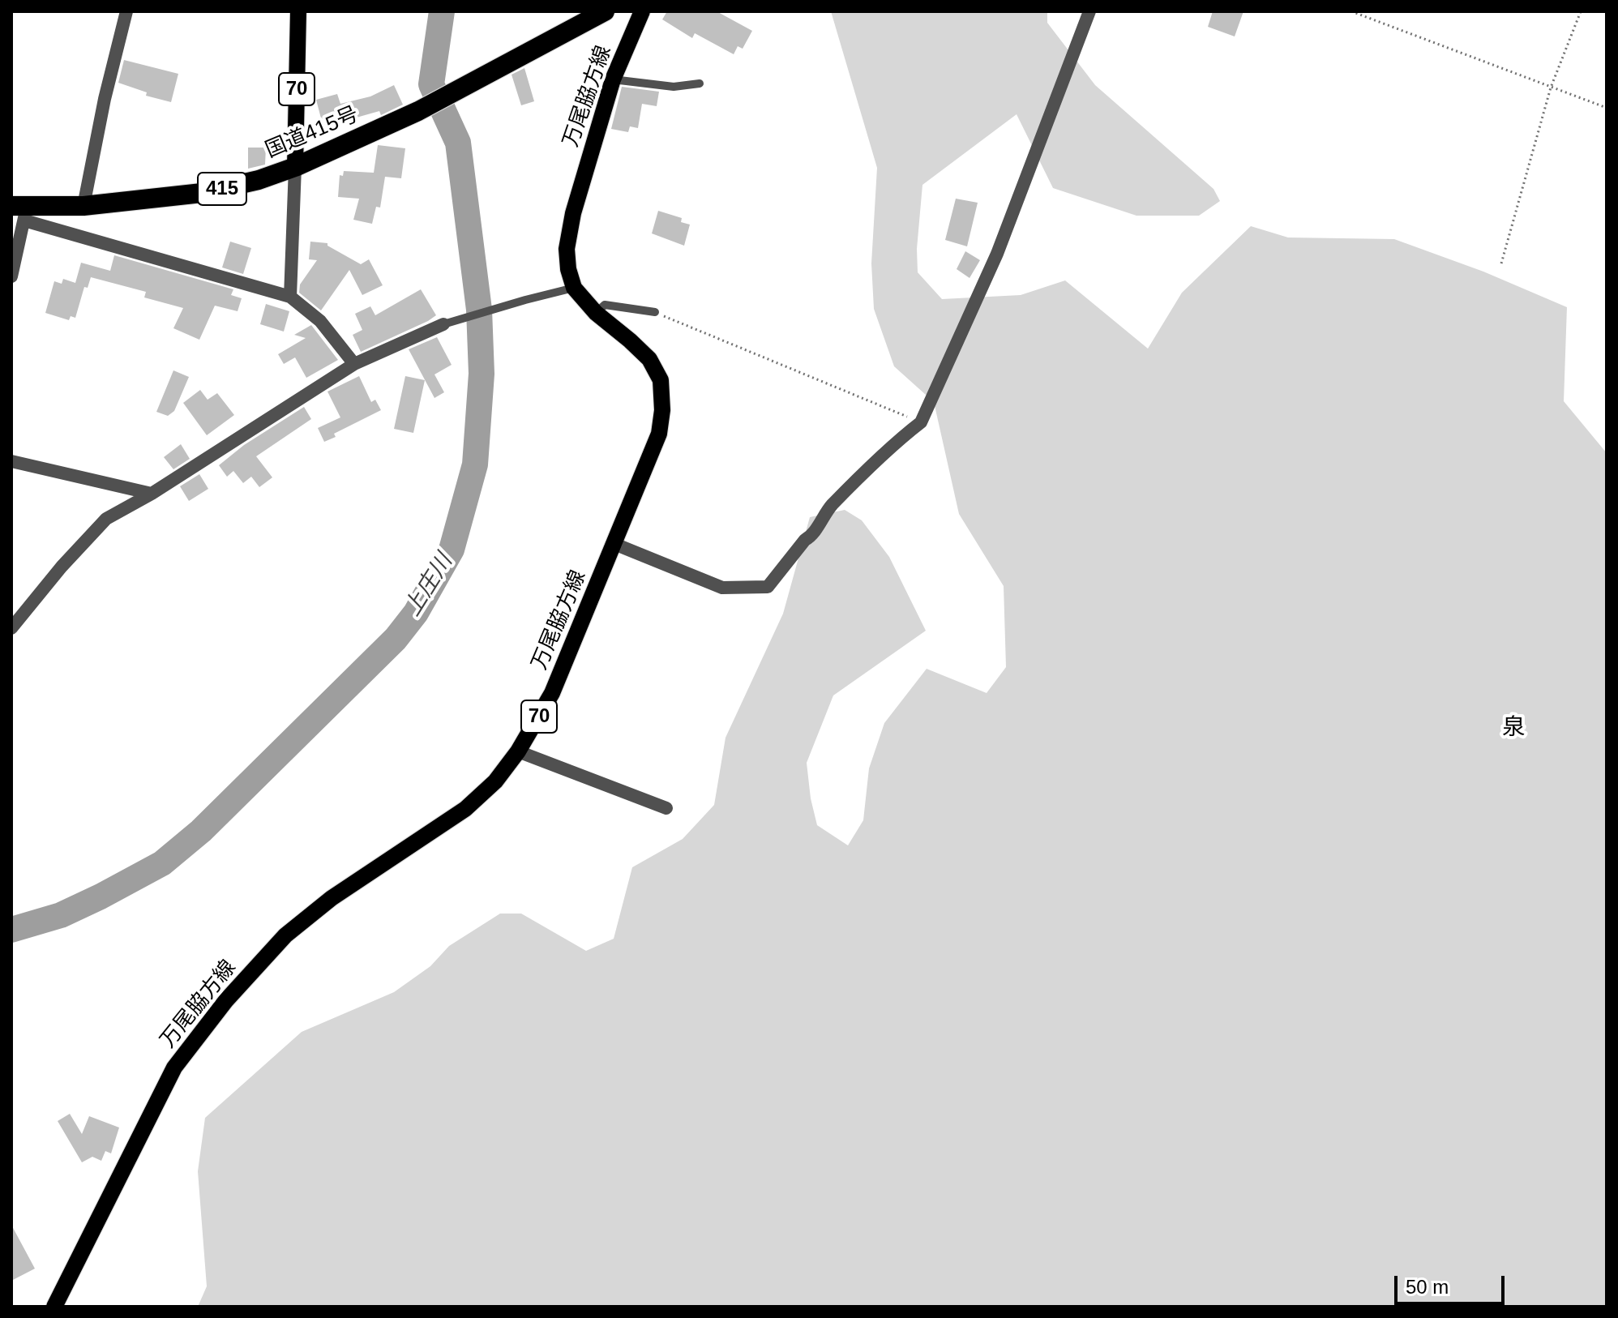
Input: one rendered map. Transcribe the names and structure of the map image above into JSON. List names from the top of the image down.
{
  "streets": {
    "highway": ["国道415号", "415"],
    "main road": ["70", "万尾脇方線"]
  },
  "crossings": [
    ["70", "国道415号"]
  ],
  "districts": ["泉"],
  "water": ["上庄川"],
  "scale_bar": "50 m"
}
